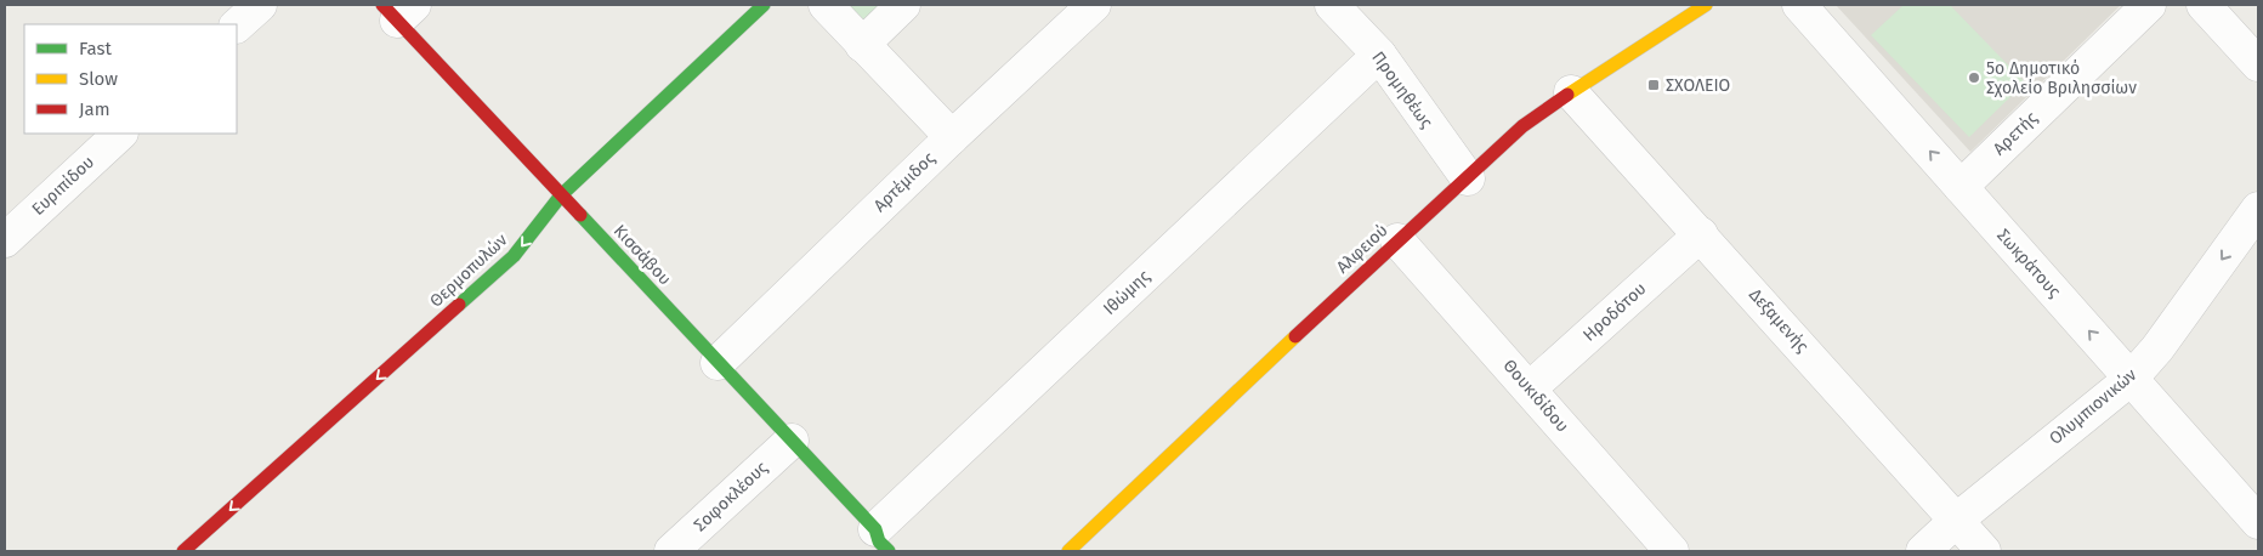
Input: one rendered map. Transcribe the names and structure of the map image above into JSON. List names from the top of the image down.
{
  "streets": {
    "street": [
      "Προμηθέως",
      "Αρετής",
      "Αρτέμιδος",
      "Ευριπίδου",
      "Αλφειού",
      "Κισσάβου",
      "Σωκράτους",
      "Θερμοπυλών",
      "Ιθώμης",
      "Ηροδότου",
      "Δεξαμενής",
      "Θουκιδίδου",
      "Ολυμπιονικών",
      "Σοφοκλέους"
    ]
  },
  "crossings": [
    ["Προμηθέως", "Αλφειού"],
    ["Προμηθέως", "Ιθώμης"],
    ["Αρετής", "Σωκράτους"],
    ["Αρτέμιδος", "Κισσάβου"],
    ["Αλφειού", "Δεξαμενής"],
    ["Αλφειού", "Θουκιδίδου"],
    ["Κισσάβου", "Θερμοπυλών"],
    ["Κισσάβου", "Ιθώμης"],
    ["Κισσάβου", "Σοφοκλέους"],
    ["Σωκράτους", "Ολυμπιονικών"],
    ["Ηροδότου", "Δεξαμενής"],
    ["Ηροδότου", "Θουκιδίδου"],
    ["Δεξαμενής", "Ολυμπιονικών"]
  ],
  "one_way": ["Σωκράτους", "Θερμοπυλών", "Ολυμπιονικών"],
  "places": {
    "other": ["5ο Δημοτικό Σχολείο Βριλησσίων"],
    "transit": ["ΣΧΟΛΕΙΟ"]
  },
  "legend": ["Fast", "Slow", "Jam"]
}
